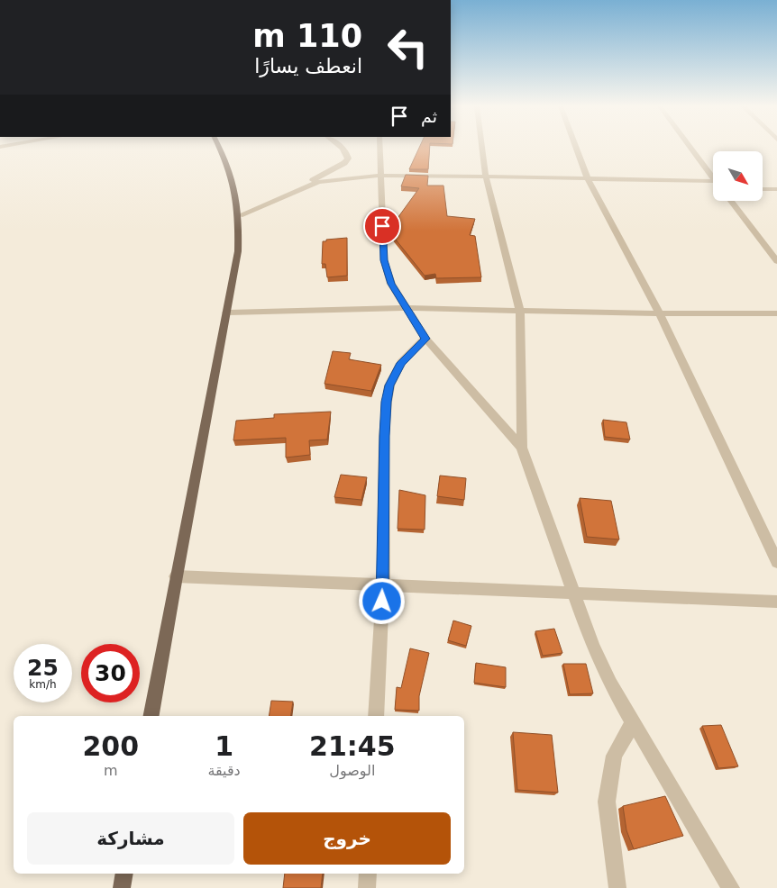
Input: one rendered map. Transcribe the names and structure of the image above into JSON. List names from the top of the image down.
{
  "north": "bottom right",
  "page": {
    "turn": ["110 m", "انعطف يسارًا"],
    "then": "ثم",
    "speed": "25 km/h",
    "limit": "30",
    "eta": [
      "21:45",
      "الوصول",
      "1",
      "دقيقة",
      "200",
      "m"
    ],
    "buttons": ["خروج", "مشاركة"]
  }
}
